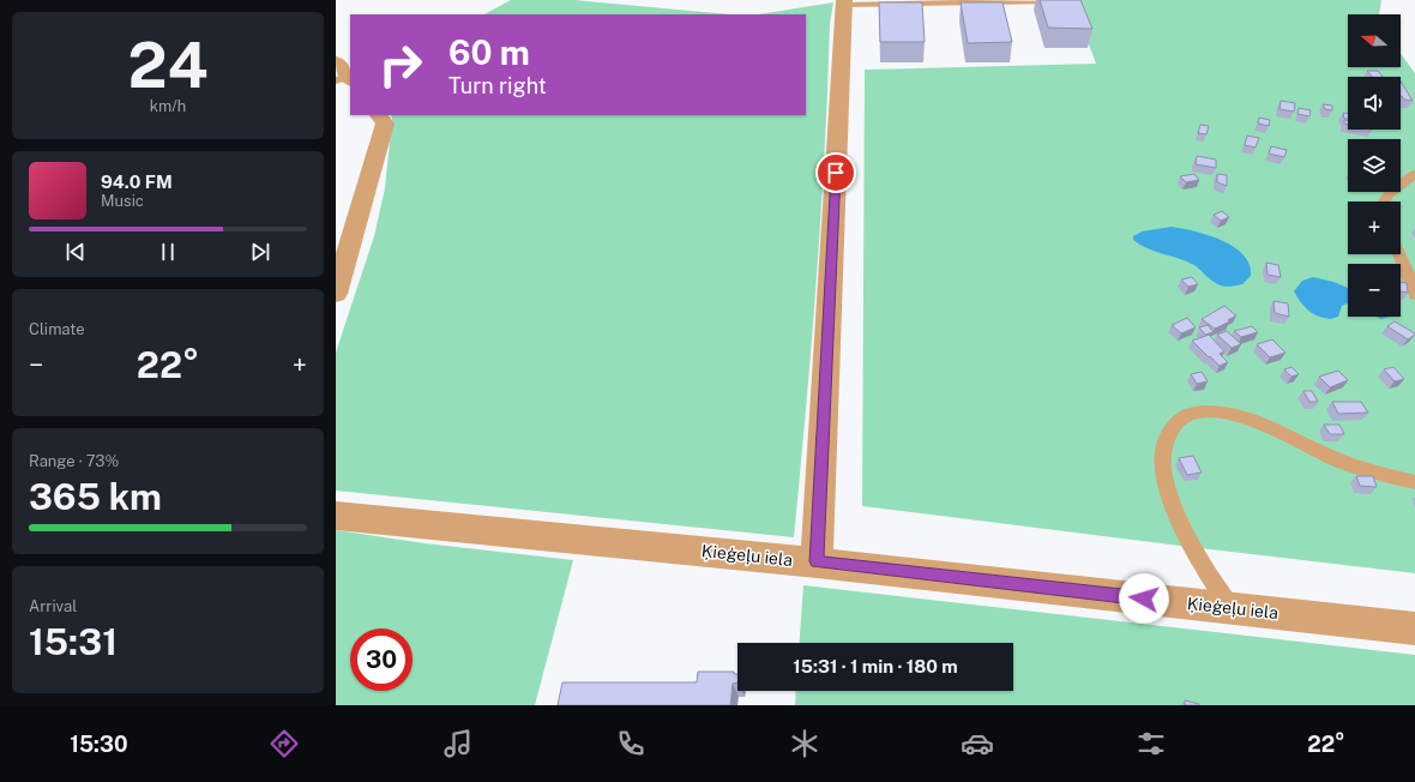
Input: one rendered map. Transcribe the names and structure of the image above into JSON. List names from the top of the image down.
{
  "streets": {
    "street": ["Ķieģeļu iela"]
  },
  "north": "left",
  "page": {
    "tile": [
      ["24", "km/h"],
      "Climate",
      ["Range · 73%", "365 km"],
      ["Arrival", "15:31"]
    ],
    "map_buttons": ["+", "−"],
    "turn": ["60 m", "Turn right"],
    "song": ["94.0 FM", "Music"],
    "heat": ["−", "22°", "+"],
    "limit": "30",
    "trip": "15:31 · 1 min · 180 m",
    "tabs": ["15:30", "22°"]
  }
}
